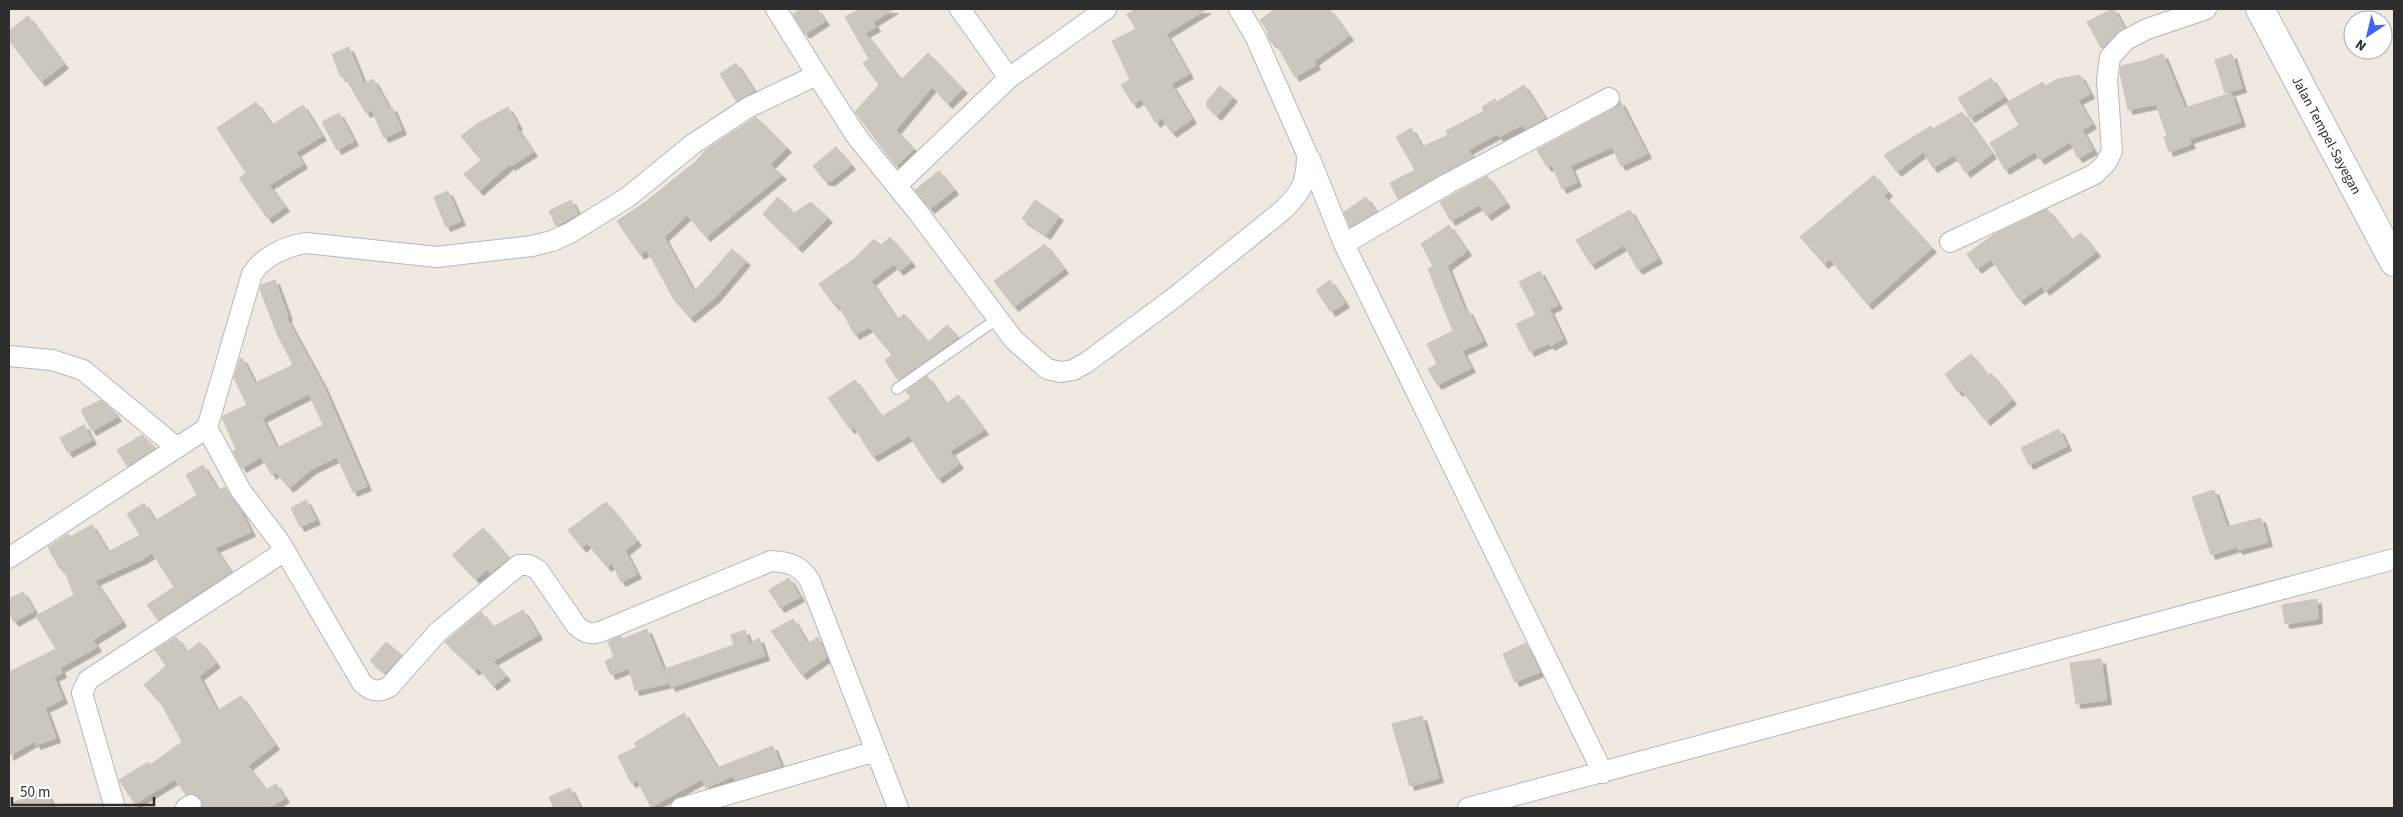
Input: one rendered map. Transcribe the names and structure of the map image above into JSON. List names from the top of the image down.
{
  "streets": {
    "main road": ["Jalan Tempel-Sayegan"]
  },
  "scale_bar": "50 m",
  "north": "bottom left"
}
